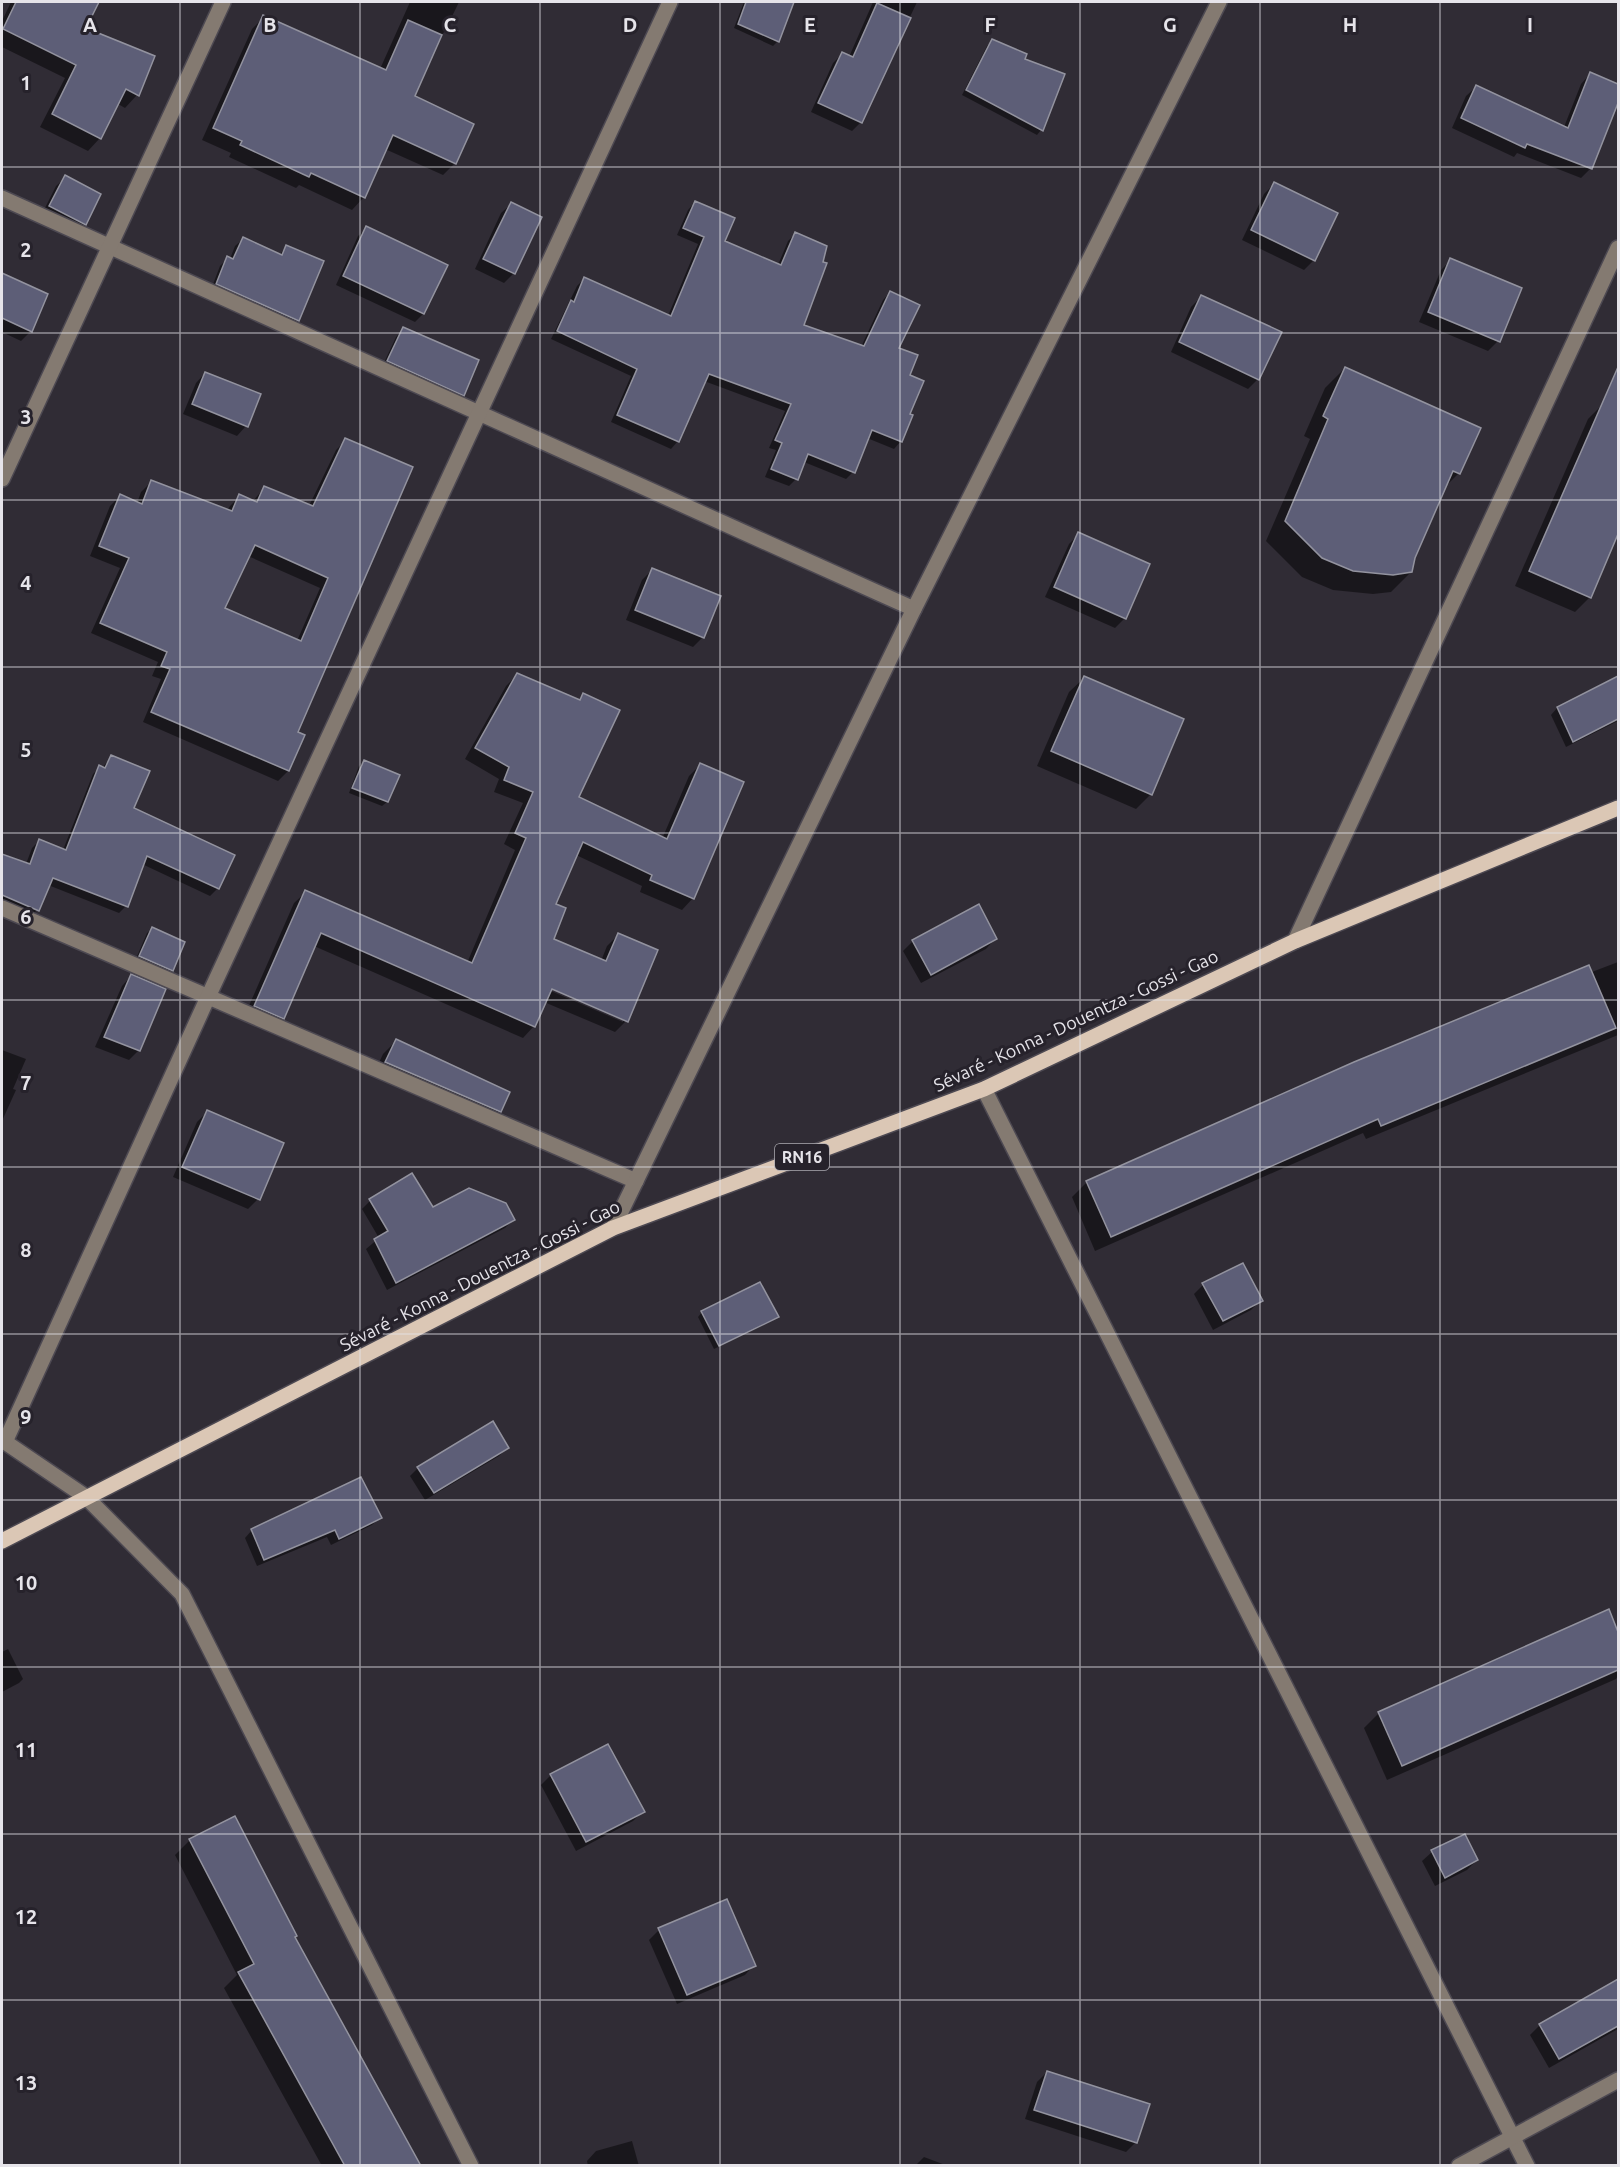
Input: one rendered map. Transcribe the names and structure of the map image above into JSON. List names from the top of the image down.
{
  "streets": {
    "main road": ["Sévaré - Konna - Douentza - Gossi - Gao", "RN16"]
  },
  "grid": {
    "columns": [
      "A",
      "B",
      "C",
      "D",
      "E",
      "F",
      "G",
      "H",
      "I"
    ],
    "rows": [
      "1",
      "2",
      "3",
      "4",
      "5",
      "6",
      "7",
      "8",
      "9",
      "10",
      "11",
      "12",
      "13"
    ]
  }
}
